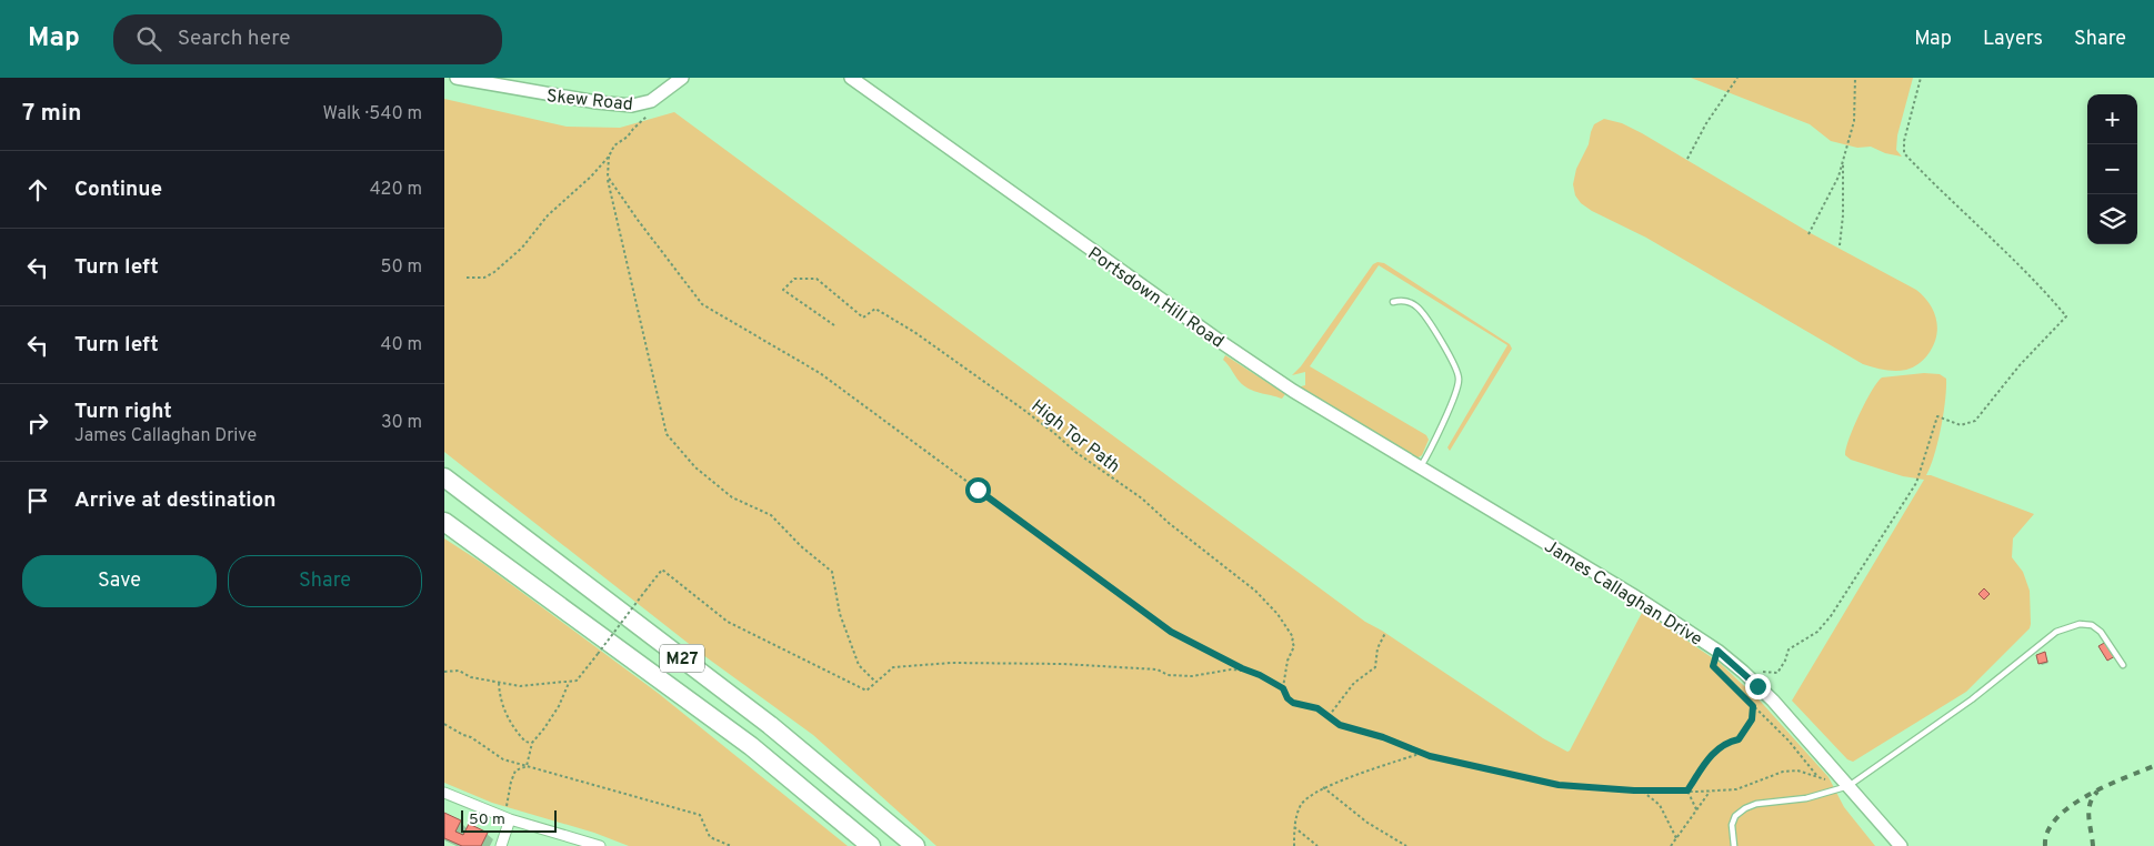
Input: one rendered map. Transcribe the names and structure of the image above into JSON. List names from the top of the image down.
{
  "streets": {
    "highway": ["M27"],
    "street": ["Skew Road", "Portsdown Hill Road", "James Callaghan Drive"],
    "path": ["High Tor Path"]
  },
  "crossings": [
    ["Portsdown Hill Road", "James Callaghan Drive"]
  ],
  "scale_bar": "50 m",
  "page": {
    "header": "Map",
    "search": "Search here",
    "nav": ["Map", "Layers", "Share"],
    "heading": ["7 min", "Walk · 540 m"],
    "map_buttons": ["+", "−"],
    "list": [
      ["Continue", "420 m"],
      ["Turn left", "50 m"],
      ["Turn left", "40 m"],
      ["Turn right", "James Callaghan Drive", "30 m"],
      "Arrive at destination"
    ],
    "buttons": ["Save", "Share"],
    "scale": "50 m"
  }
}
